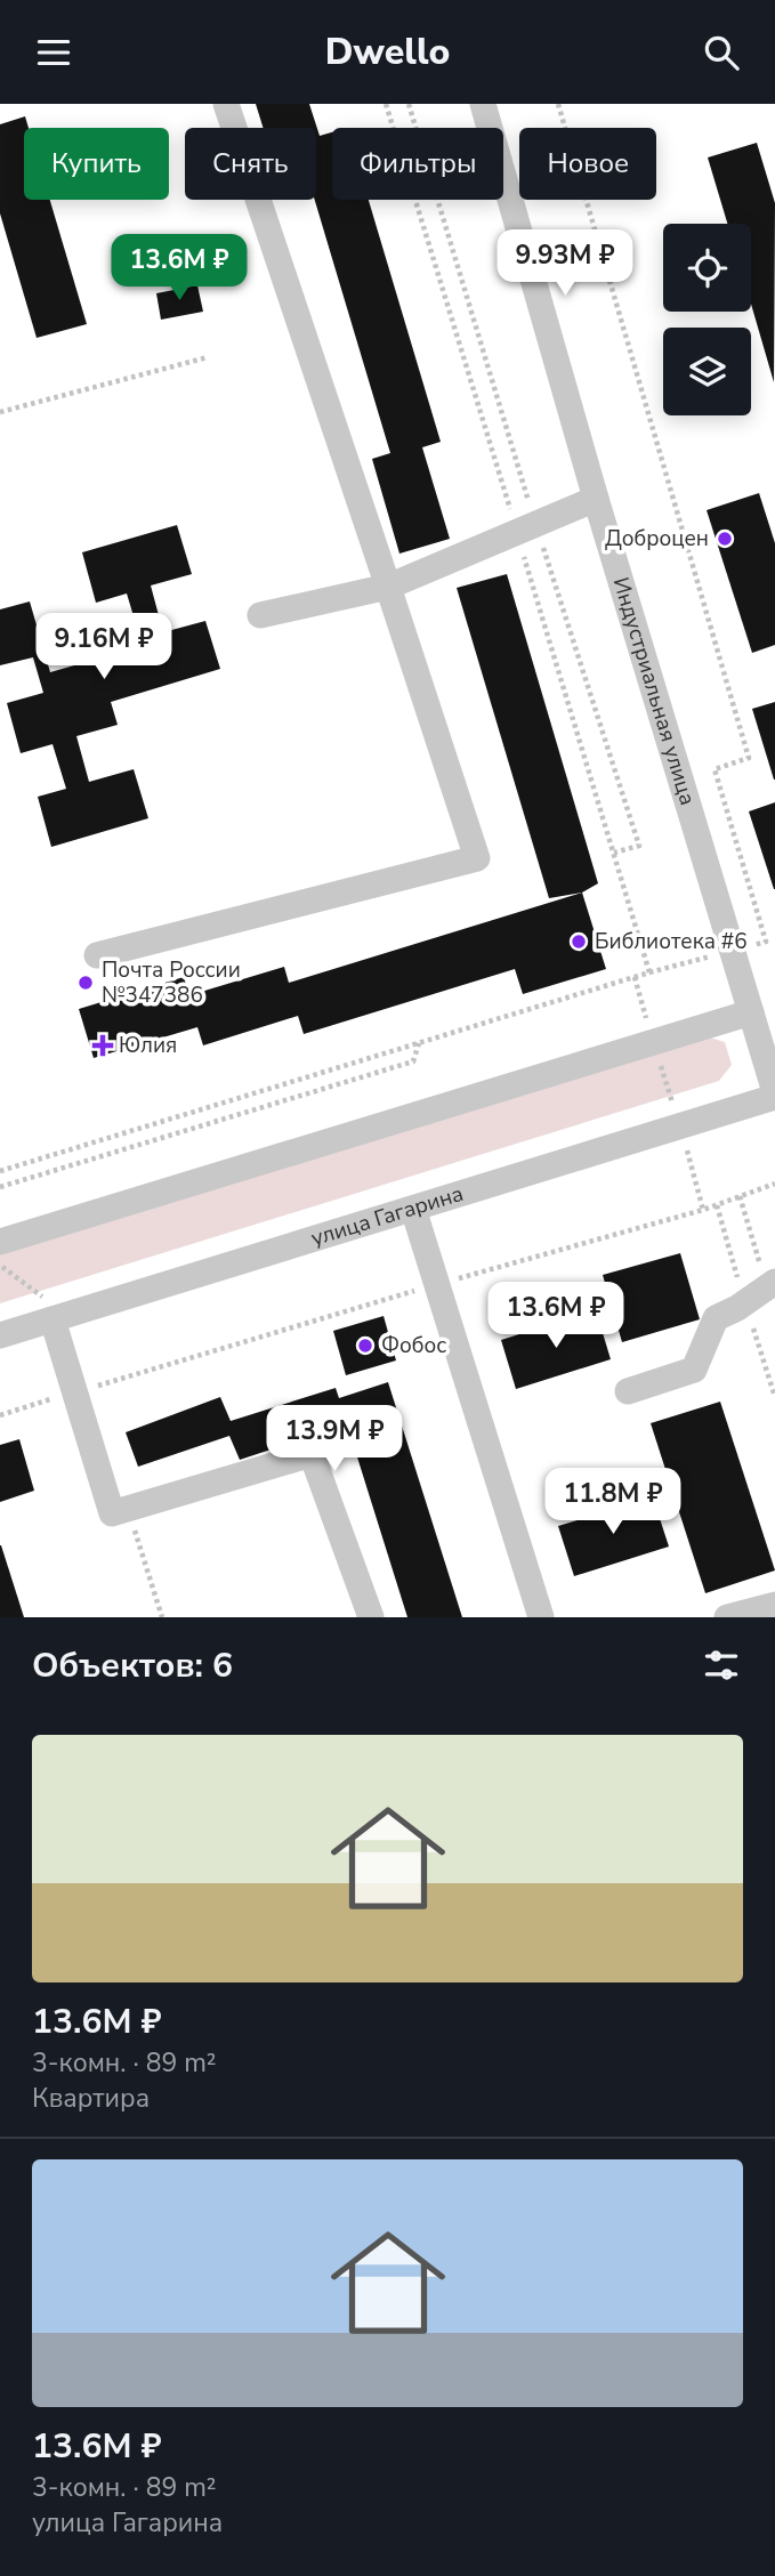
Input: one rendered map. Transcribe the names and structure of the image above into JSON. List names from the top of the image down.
{
  "streets": {
    "street": ["Индустриальная улица", "улица Гагарина"]
  },
  "crossings": [
    ["Индустриальная улица", "улица Гагарина"]
  ],
  "places": {
    "other": [
      "Доброцен",
      "Библиотека #6",
      "Почта России №347386",
      "Фобос"
    ],
    "health": ["Юлия"]
  },
  "page": {
    "header": "Dwello",
    "chip": [
      "Купить",
      "Снять",
      "Фильтры",
      "Новое"
    ],
    "price": [
      "9.93M ₽",
      "13.6M ₽",
      "9.16M ₽",
      "13.6M ₽",
      "13.9M ₽",
      "11.8M ₽"
    ],
    "heading": "Объектов: 6",
    "list": [
      {
        "name": "13.6M ₽",
        "note": "3-комн. · 89 m² · Квартира"
      },
      {
        "name": "13.6M ₽",
        "note": "3-комн. · 89 m² · улица Гагарина"
      }
    ]
  }
}
